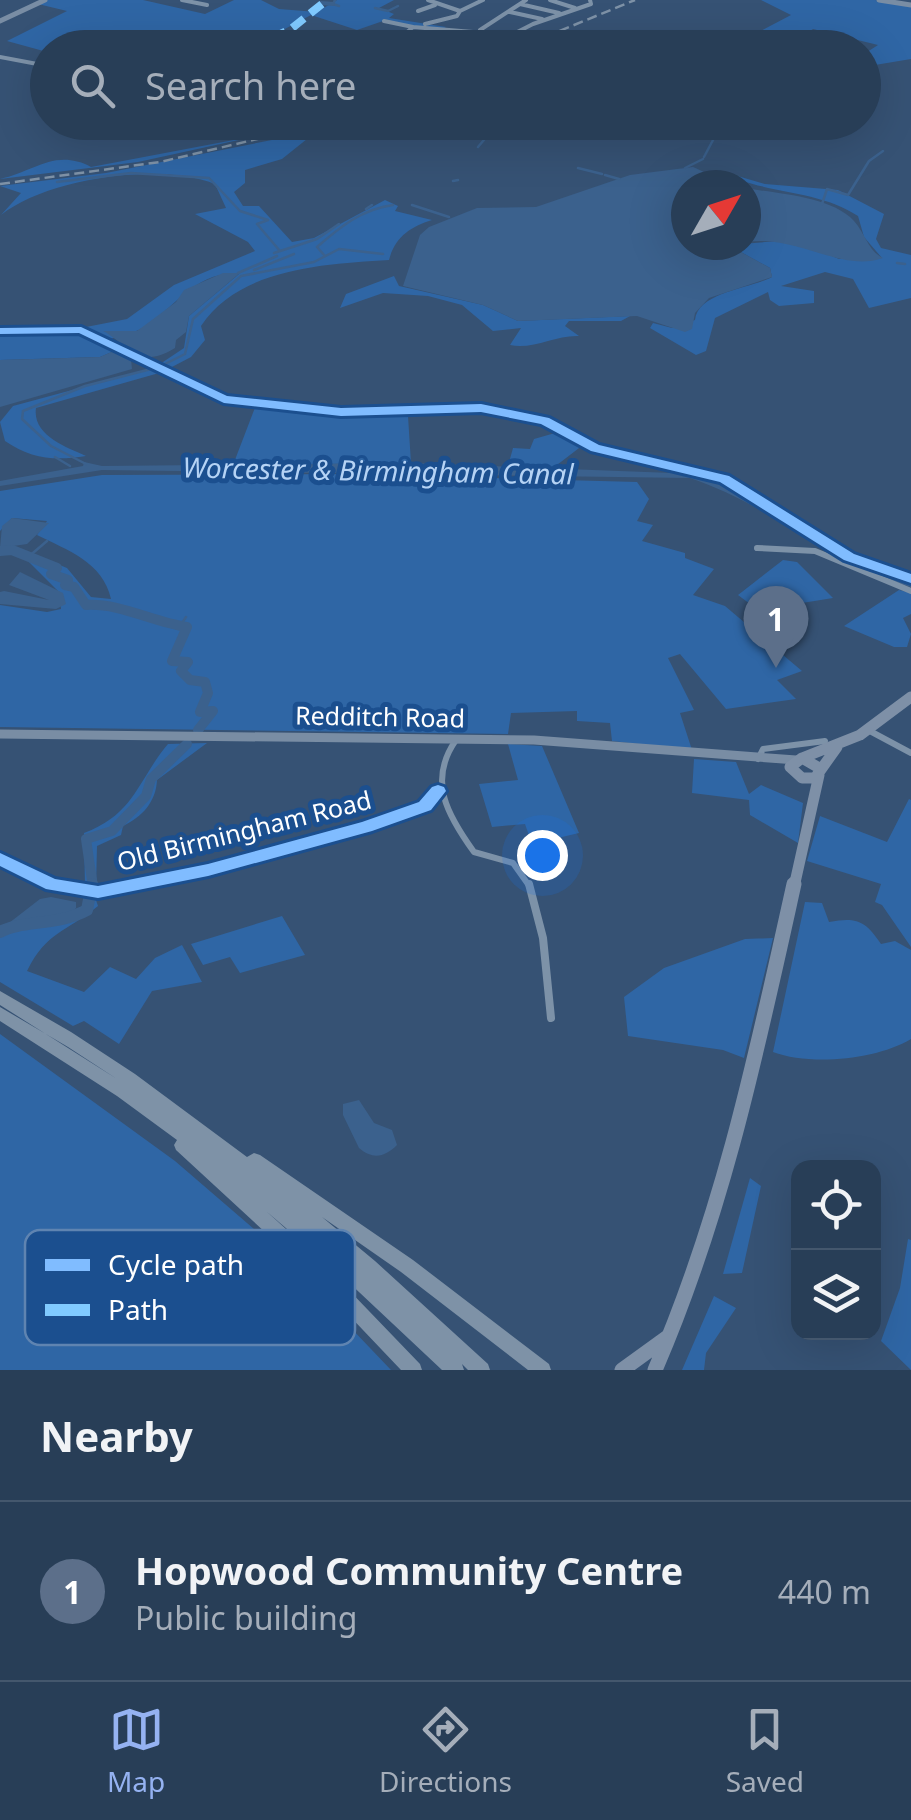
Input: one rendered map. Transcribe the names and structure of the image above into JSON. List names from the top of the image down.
{
  "streets": {
    "main road": ["Redditch Road"],
    "street": ["Old Birmingham Road"]
  },
  "water": ["Worcester & Birmingham Canal"],
  "legend": ["Cycle path", "Path"],
  "north": "top right",
  "page": {
    "search": "Search here",
    "pins": "1",
    "heading": "Nearby",
    "list": [
      {
        "mark": "1",
        "name": "Hopwood Community Centre",
        "note": "Public building",
        "value": "440 m"
      }
    ],
    "nav": ["Map", "Directions", "Saved"]
  }
}
